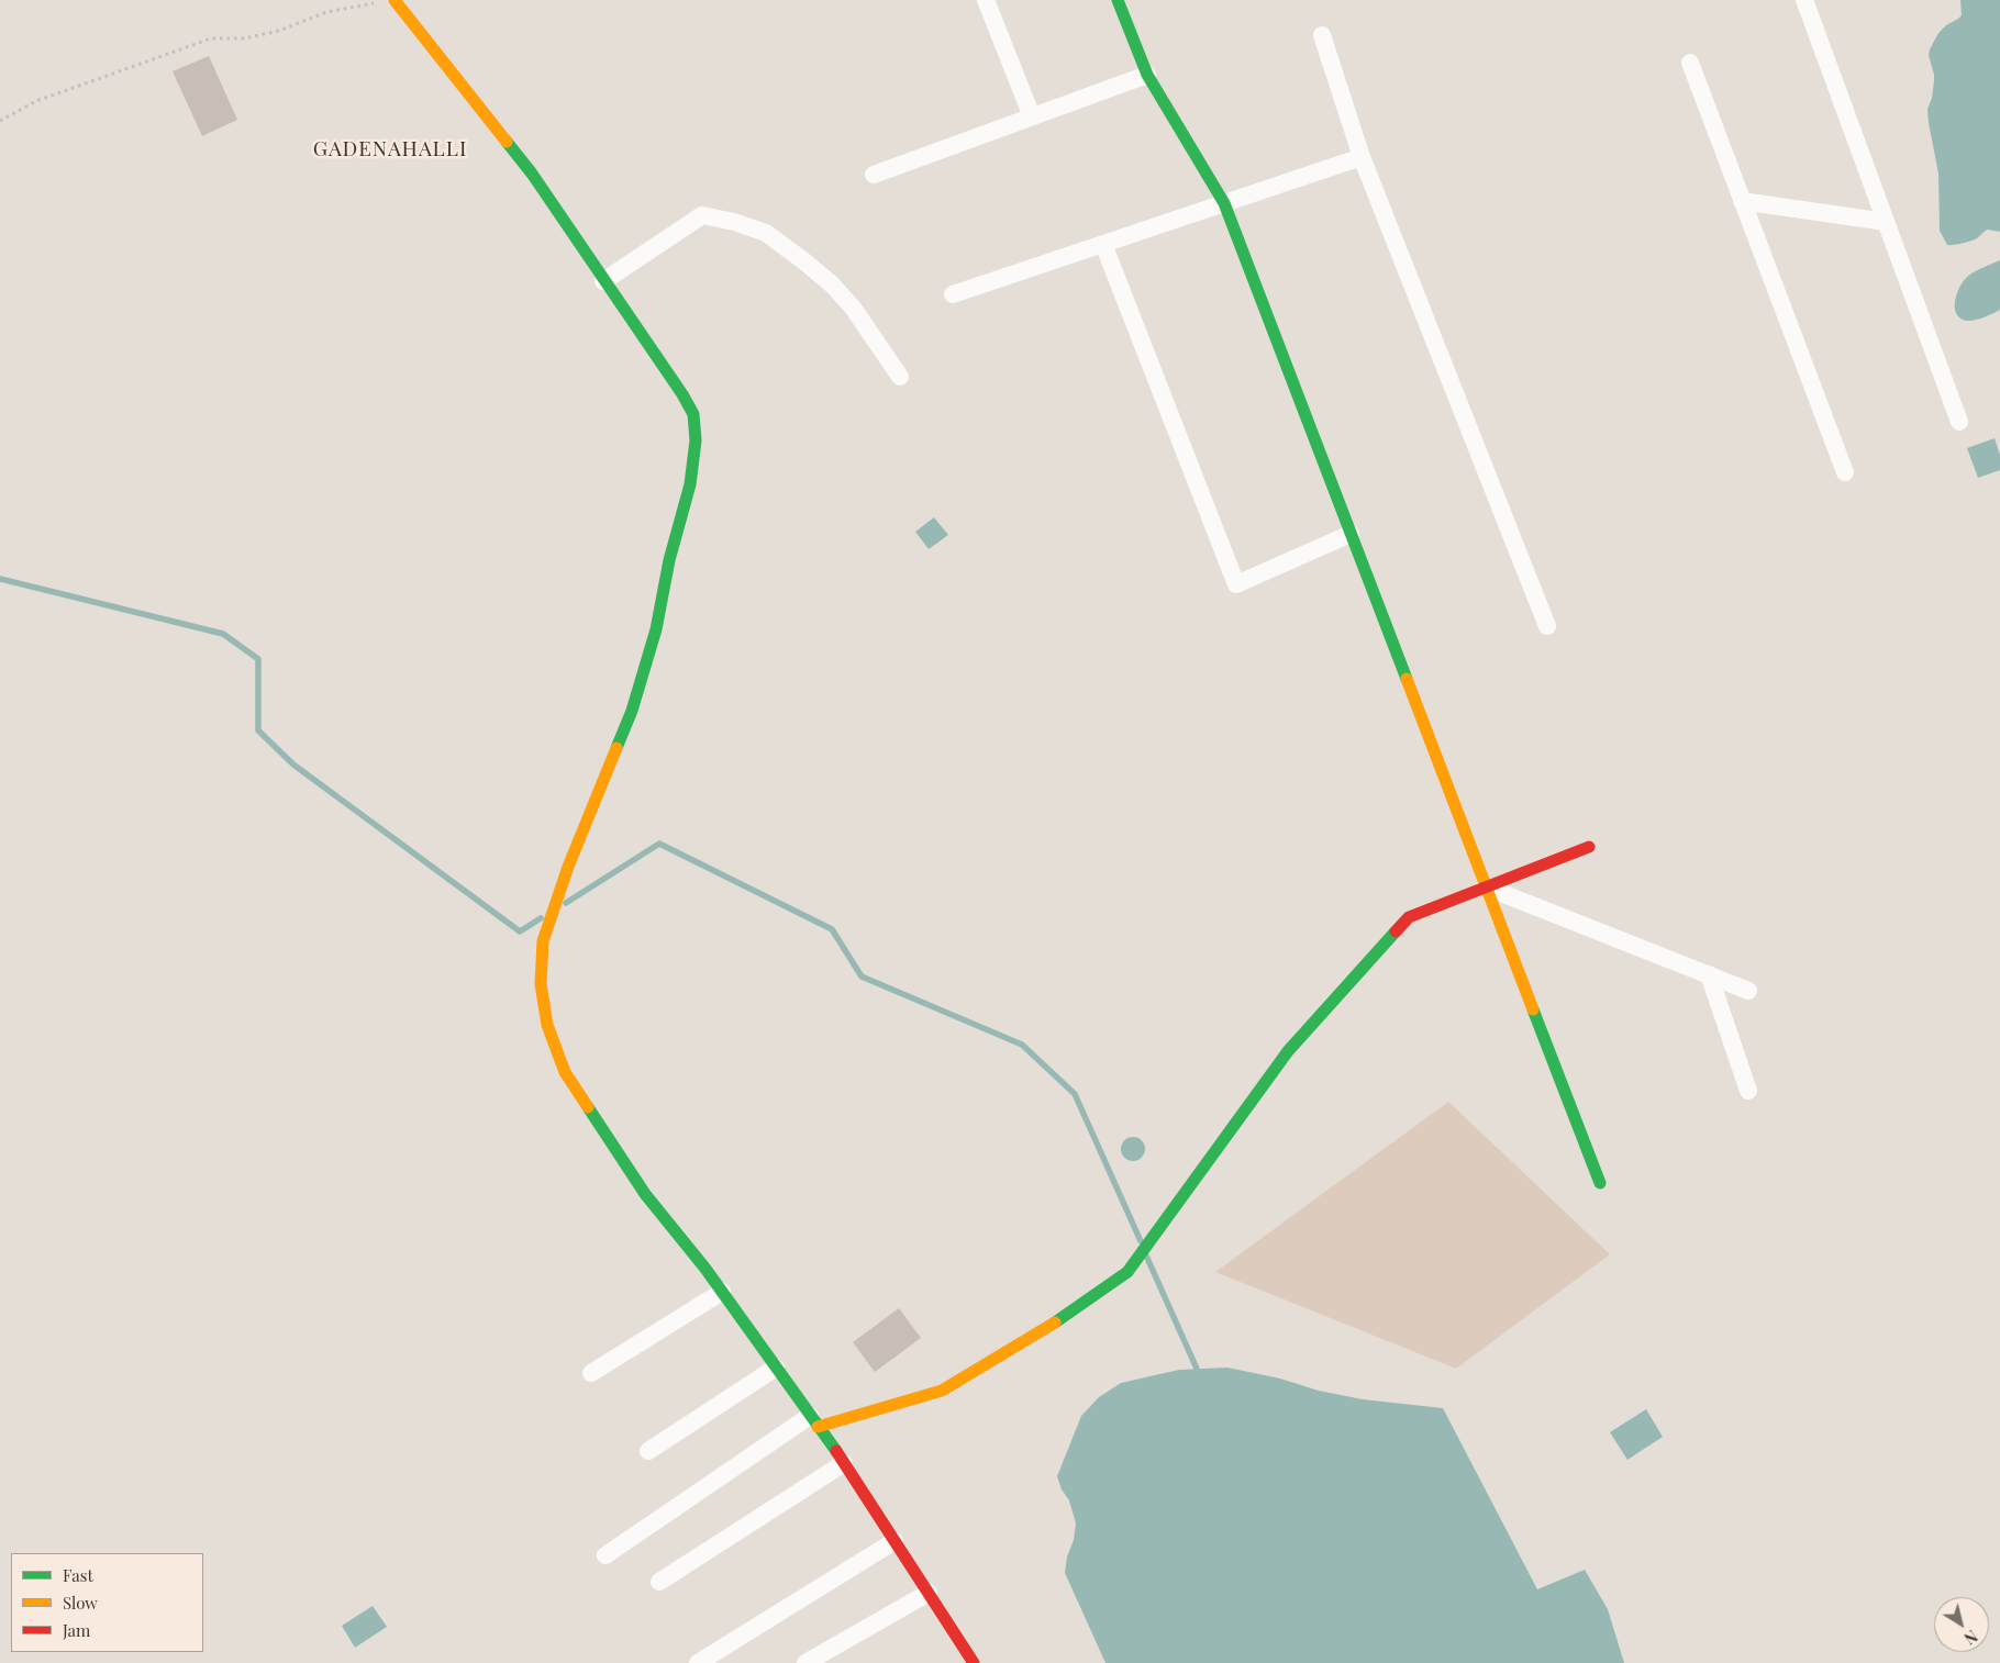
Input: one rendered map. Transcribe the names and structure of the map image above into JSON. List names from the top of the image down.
{
  "districts": ["GADENAHALLI"],
  "legend": ["Fast", "Slow", "Jam"],
  "north": "bottom right"
}
